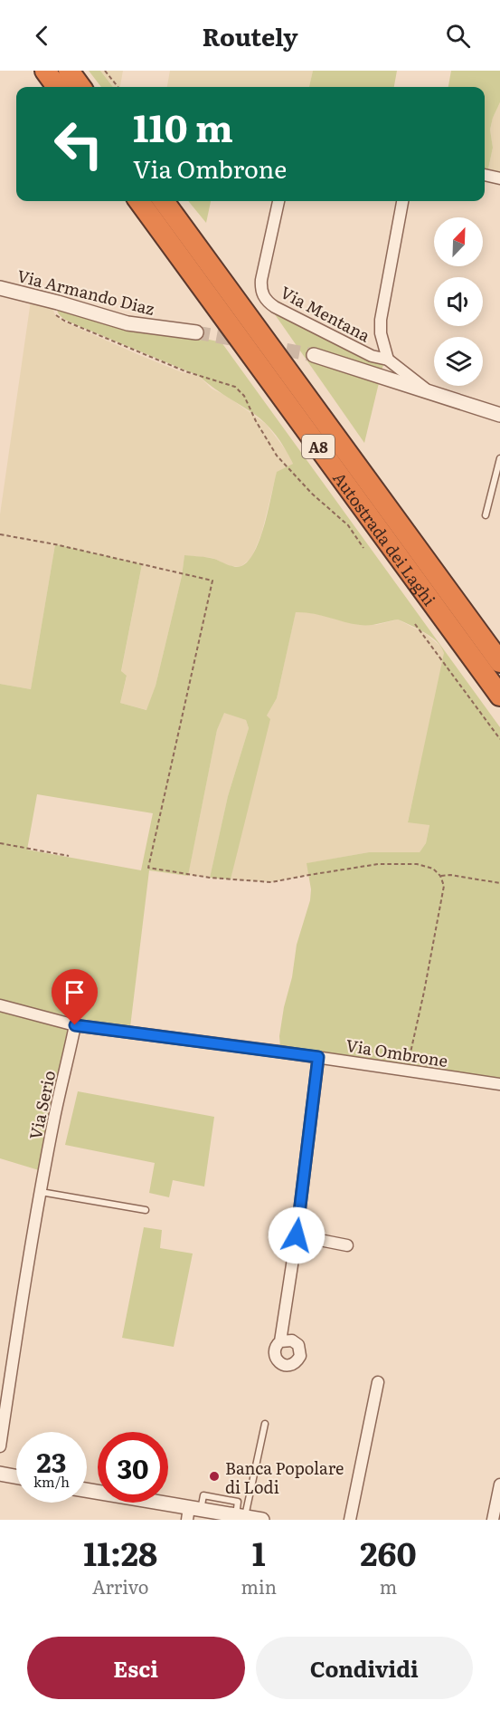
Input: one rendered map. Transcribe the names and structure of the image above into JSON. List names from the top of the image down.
{
  "streets": {
    "highway": ["A8", "Autostrada dei Laghi"],
    "street": [
      "Via Armando Diaz",
      "Via Mentana",
      "Via Ombrone",
      "Via Serio"
    ]
  },
  "crossings": [
    ["Via Ombrone", "Via Serio"]
  ],
  "places": ["Banca Popolare di Lodi"],
  "north": "top right",
  "page": {
    "header": "Routely",
    "turn": ["110 m", "Via Ombrone"],
    "speed": "23 km/h",
    "limit": "30",
    "eta": [
      "11:28",
      "Arrivo",
      "1",
      "min",
      "260",
      "m"
    ],
    "buttons": ["Esci", "Condividi"]
  }
}
